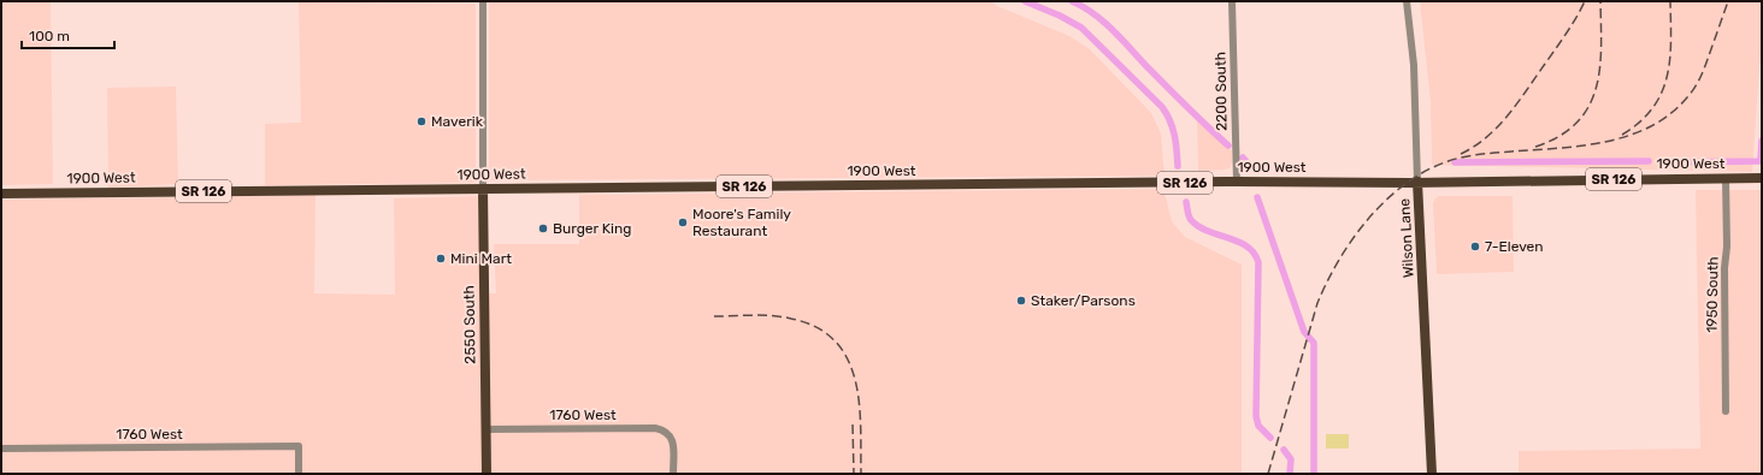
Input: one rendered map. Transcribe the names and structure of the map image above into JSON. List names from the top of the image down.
{
  "streets": {
    "main road": [
      "1900 West",
      "SR 126",
      "Wilson Lane",
      "2550 South"
    ],
    "street": ["2200 South", "1950 South", "1760 West"]
  },
  "crossings": [
    ["2200 South", "1900 West"],
    ["1900 West", "Wilson Lane"],
    ["1900 West", "1950 South"],
    ["1900 West", "2550 South"],
    ["2550 South", "1760 West"]
  ],
  "places": [
    "Maverik",
    "Moore's Family Restaurant",
    "Burger King",
    "7-Eleven",
    "Mini Mart",
    "Staker/Parsons"
  ],
  "scale_bar": "100 m"
}
